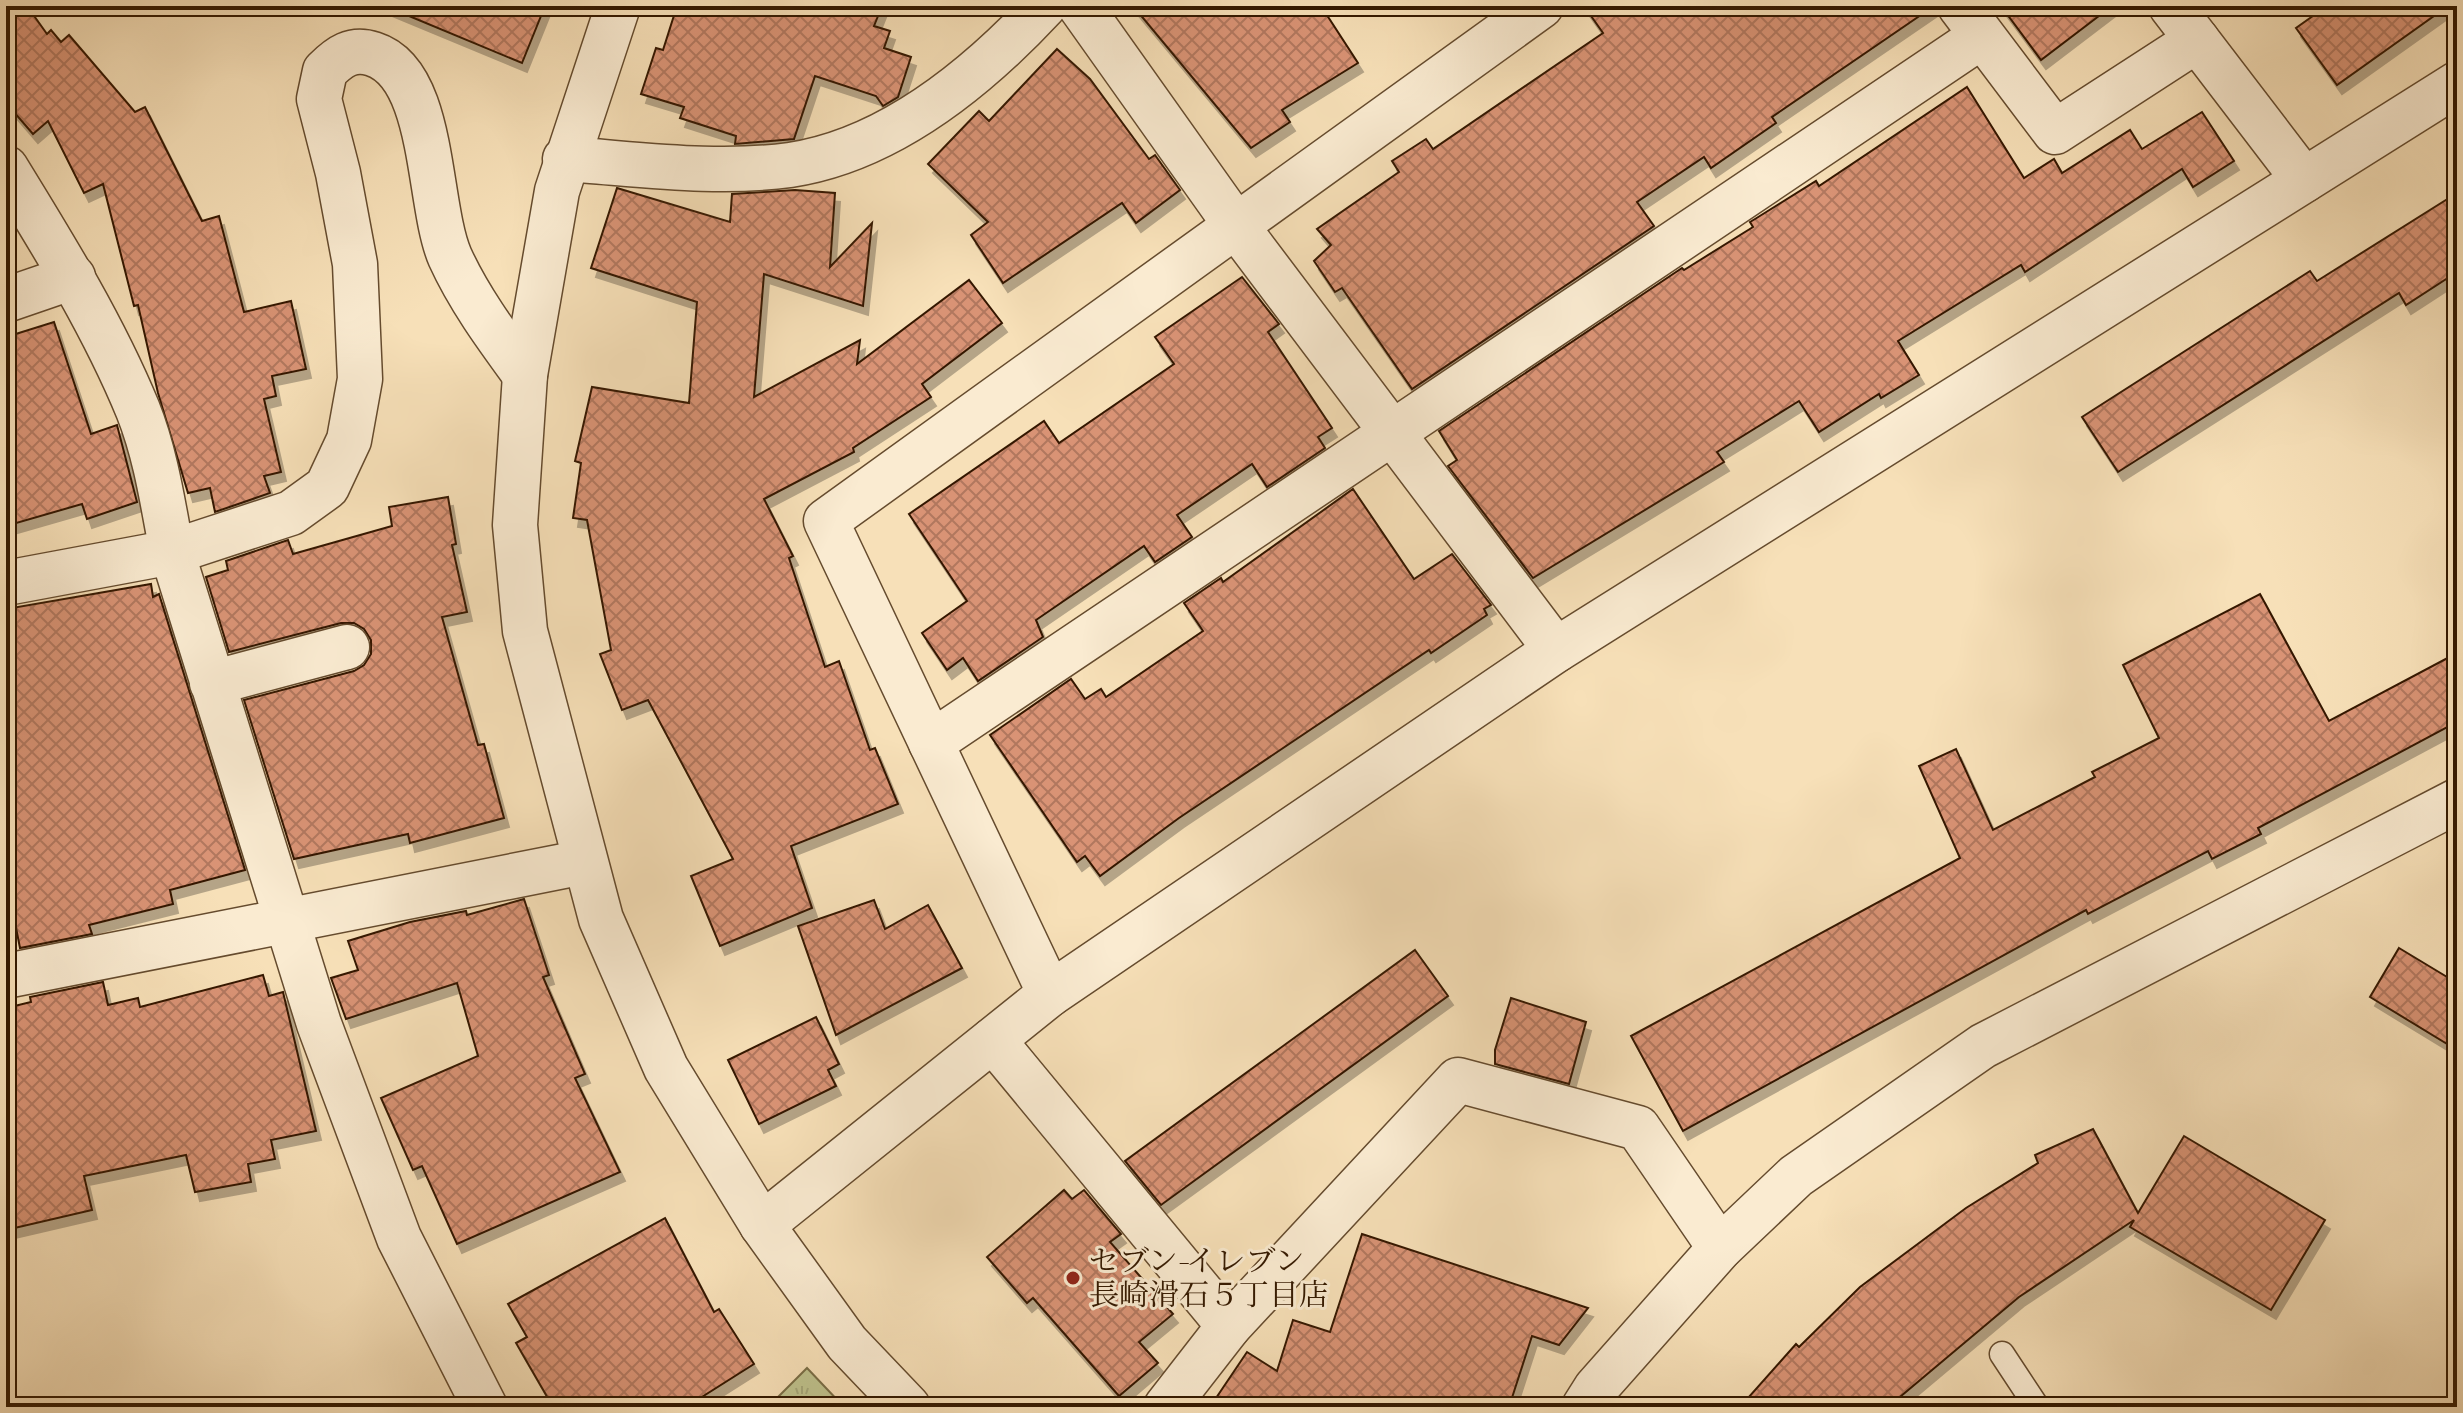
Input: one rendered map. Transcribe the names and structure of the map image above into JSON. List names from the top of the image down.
{
  "places": ["セブン-イレブン 長崎滑石５丁目店"]
}
